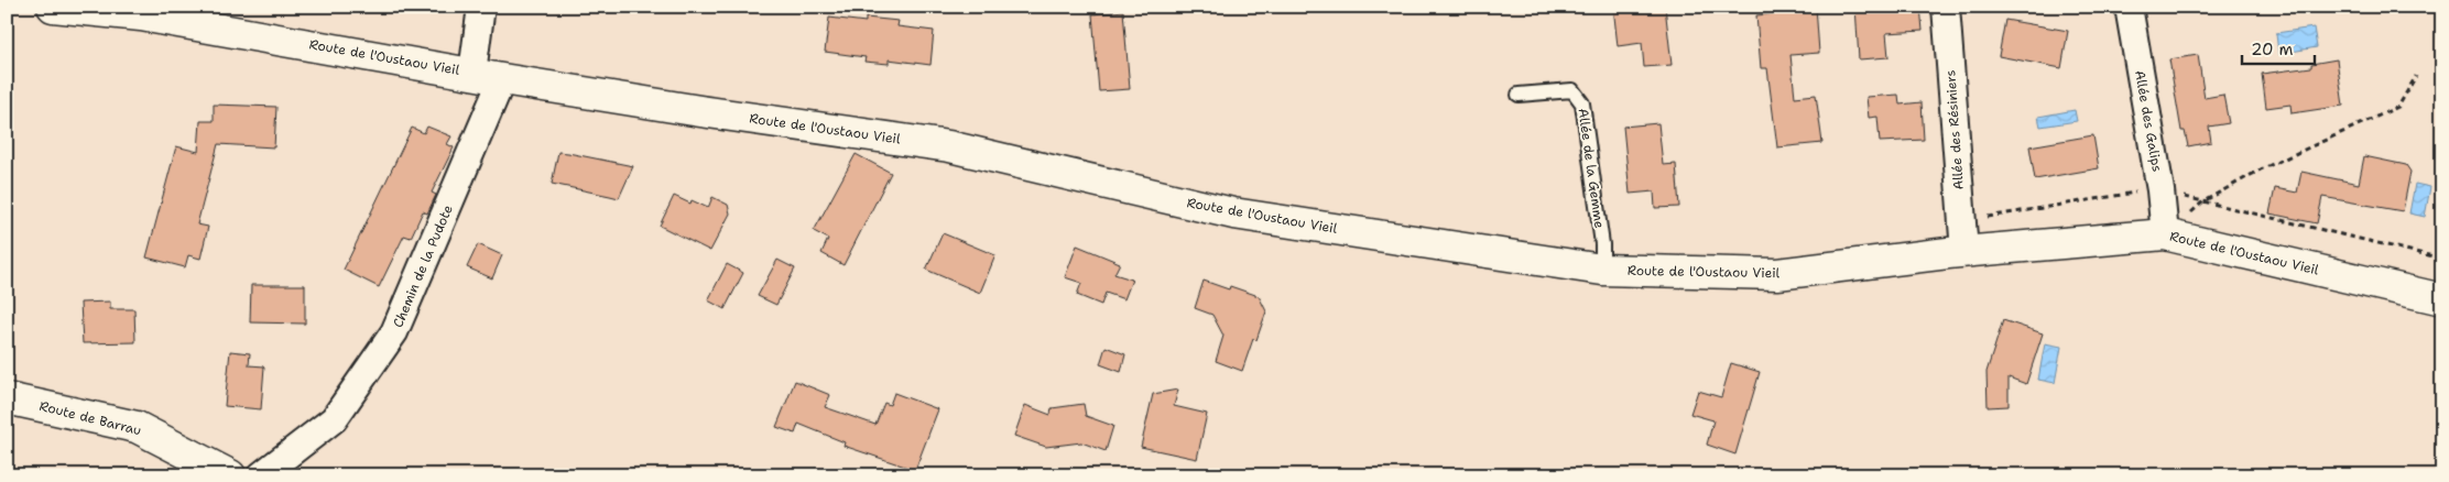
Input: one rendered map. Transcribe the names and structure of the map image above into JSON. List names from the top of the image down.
{
  "streets": {
    "street": [
      "Route de l'Oustaou Vieil",
      "Allée des Galips",
      "Allée des Résiniers",
      "Chemin de la Pudote",
      "Route de Barrau"
    ],
    "lane": ["Allée de la Gemme"]
  },
  "crossings": [
    ["Route de l'Oustaou Vieil", "Allée des Galips"],
    ["Route de l'Oustaou Vieil", "Allée des Résiniers"],
    ["Route de l'Oustaou Vieil", "Allée de la Gemme"],
    ["Route de l'Oustaou Vieil", "Chemin de la Pudote"]
  ],
  "scale_bar": "20 m"
}
